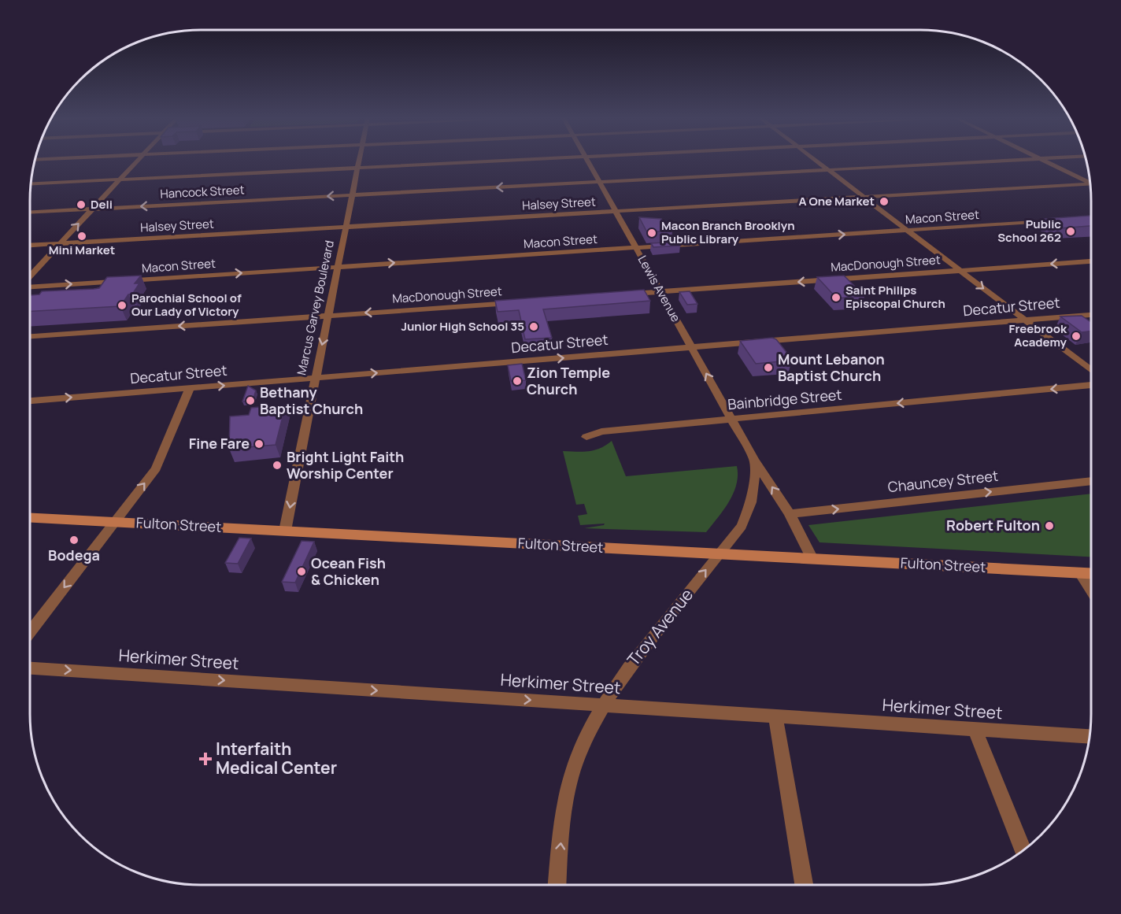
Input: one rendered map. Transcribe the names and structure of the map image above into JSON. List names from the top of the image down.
{
  "streets": {
    "main road": ["Fulton Street"],
    "street": [
      "Hancock Street",
      "Halsey Street",
      "Macon Street",
      "MacDonough Street",
      "Lewis Avenue",
      "Decatur Street",
      "Marcus Garvey Boulevard",
      "Bainbridge Street",
      "Chauncey Street",
      "Troy Avenue",
      "Herkimer Street"
    ]
  },
  "crossings": [
    ["Hancock Street", "Lewis Avenue"],
    ["Hancock Street", "Marcus Garvey Boulevard"],
    ["Halsey Street", "Lewis Avenue"],
    ["Halsey Street", "Marcus Garvey Boulevard"],
    ["Macon Street", "Lewis Avenue"],
    ["Macon Street", "Marcus Garvey Boulevard"],
    ["MacDonough Street", "Lewis Avenue"],
    ["MacDonough Street", "Marcus Garvey Boulevard"],
    ["Lewis Avenue", "Decatur Street"],
    ["Lewis Avenue", "Bainbridge Street"],
    ["Lewis Avenue", "Chauncey Street"],
    ["Lewis Avenue", "Fulton Street"],
    ["Lewis Avenue", "Troy Avenue"],
    ["Decatur Street", "Marcus Garvey Boulevard"],
    ["Marcus Garvey Boulevard", "Fulton Street"],
    ["Fulton Street", "Troy Avenue"],
    ["Troy Avenue", "Herkimer Street"]
  ],
  "one_way": [
    "Macon Street",
    "MacDonough Street",
    "Decatur Street",
    "Marcus Garvey Boulevard",
    "Bainbridge Street",
    "Chauncey Street",
    "Troy Avenue",
    "Herkimer Street"
  ],
  "places": {
    "other": [
      "A One Market",
      "Deli",
      "Public School 262",
      "Macon Branch Brooklyn Public Library",
      "Mini Market",
      "Saint Philips Episcopal Church",
      "Parochial School of Our Lady of Victory",
      "Junior High School 35",
      "Freebrook Academy",
      "Mount Lebanon Baptist Church",
      "Zion Temple Church",
      "Bethany Baptist Church",
      "Fine Fare",
      "Bright Light Faith Worship Center",
      "Robert Fulton",
      "Bodega",
      "Ocean Fish & Chicken"
    ],
    "health": ["Interfaith Medical Center"]
  }
}
